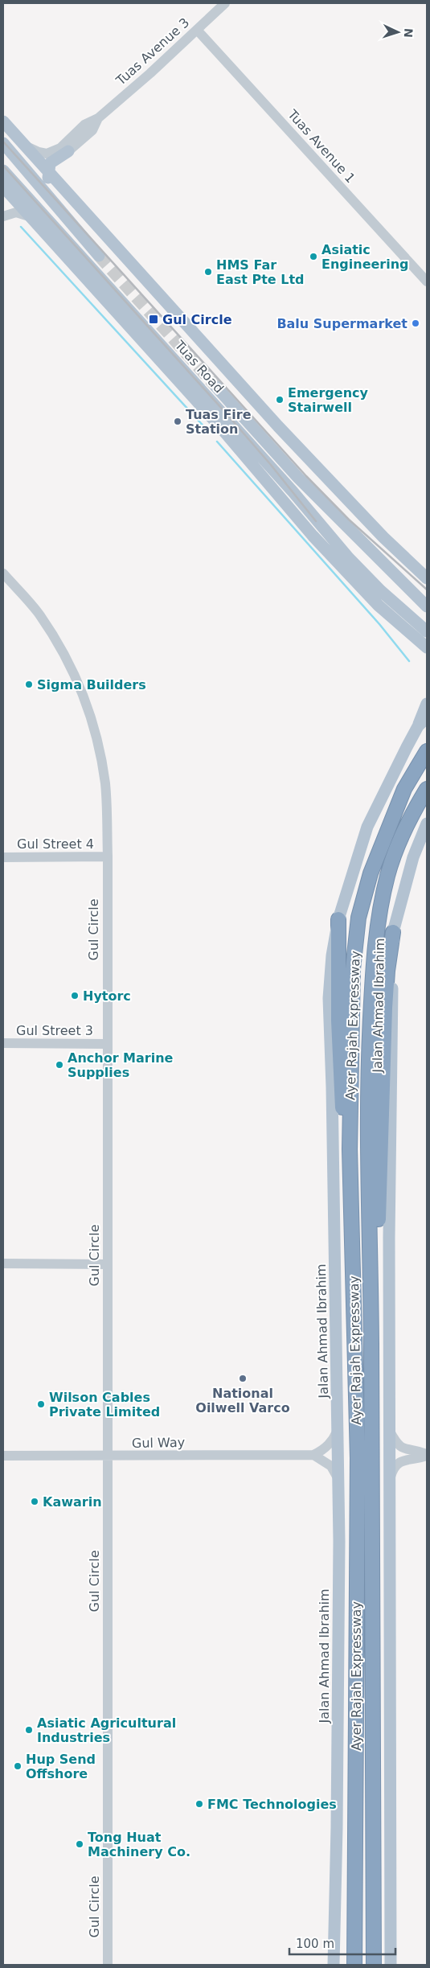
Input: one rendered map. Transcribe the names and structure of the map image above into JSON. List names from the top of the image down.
{
  "streets": {
    "highway": ["Ayer Rajah Expressway"],
    "main road": ["Tuas Road", "Jalan Ahmad Ibrahim"],
    "street": [
      "Tuas Avenue 3",
      "Tuas Avenue 1",
      "Gul Street 4",
      "Gul Circle",
      "Gul Street 3",
      "Gul Way"
    ]
  },
  "crossings": [
    ["Tuas Avenue 3", "Tuas Avenue 1"],
    ["Tuas Avenue 3", "Tuas Road"],
    ["Gul Street 4", "Gul Circle"],
    ["Gul Circle", "Gul Street 3"],
    ["Gul Circle", "Gul Way"]
  ],
  "places": {
    "other": [
      "Asiatic Engineering",
      "HMS Far East Pte Ltd",
      "Balu Supermarket",
      "Emergency Stairwell",
      "Tuas Fire Station",
      "Sigma Builders",
      "Hytorc",
      "Anchor Marine Supplies",
      "National Oilwell Varco",
      "Wilson Cables Private Limited",
      "Kawarin",
      "Asiatic Agricultural Industries",
      "Hup Send Offshore",
      "FMC Technologies",
      "Tong Huat Machinery Co."
    ],
    "transit": ["Gul Circle"]
  },
  "scale_bar": "100 m",
  "north": "right"
}
